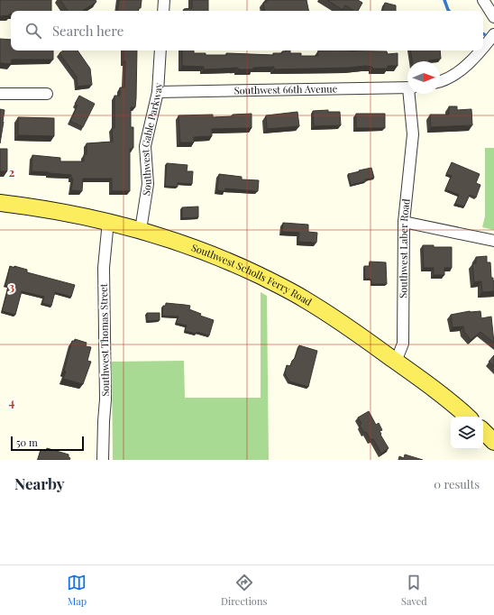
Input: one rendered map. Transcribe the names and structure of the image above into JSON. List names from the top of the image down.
{
  "streets": {
    "main road": ["Southwest Scholls Ferry Road"],
    "street": [
      "Southwest 66th Avenue",
      "Southwest Gable Parkway",
      "Southwest Laber Road",
      "Southwest Thomas Street"
    ]
  },
  "crossings": [
    ["Southwest 66th Avenue", "Southwest Gable Parkway"],
    ["Southwest Gable Parkway", "Southwest Scholls Ferry Road"],
    ["Southwest Laber Road", "Southwest Scholls Ferry Road"],
    ["Southwest Scholls Ferry Road", "Southwest Thomas Street"]
  ],
  "scale_bar": "50 m",
  "north": "right",
  "page": {
    "search": "Search here",
    "scale": "50 m",
    "heading": ["Nearby", "0 results"],
    "nav": ["Map", "Directions", "Saved"]
  },
  "grid": {
    "rows": ["2", "3", "4"]
  }
}
